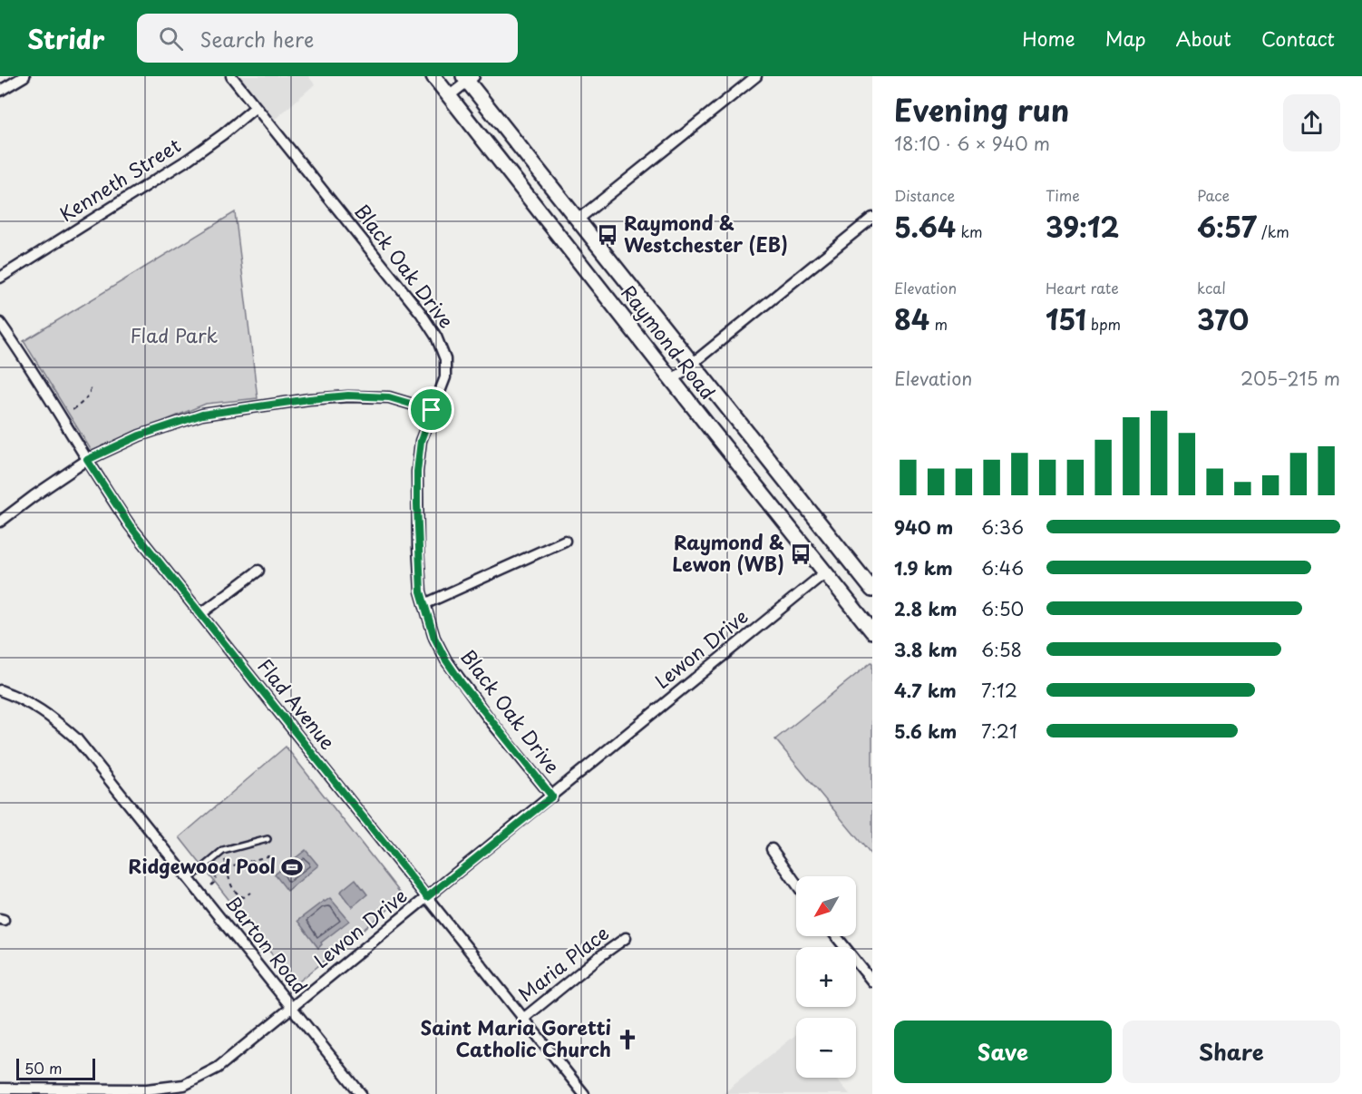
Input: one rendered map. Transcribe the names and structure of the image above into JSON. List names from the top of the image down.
{
  "streets": {
    "main road": ["Raymond Road"],
    "street": [
      "Kenneth Street",
      "Black Oak Drive",
      "Lewon Drive",
      "Flad Avenue",
      "Barton Road",
      "Maria Place"
    ]
  },
  "crossings": [
    ["Kenneth Street", "Black Oak Drive"],
    ["Black Oak Drive", "Lewon Drive"],
    ["Raymond Road", "Lewon Drive"],
    ["Lewon Drive", "Flad Avenue"],
    ["Lewon Drive", "Barton Road"],
    ["Flad Avenue", "Maria Place"]
  ],
  "parks": ["Flad Park"],
  "places": {
    "bus stop": ["Raymond & Westchester (EB)", "Raymond & Lewon (WB)"],
    "sports": ["Ridgewood Pool"],
    "church": ["Saint Maria Goretti Catholic Church"]
  },
  "scale_bar": "50 m",
  "north": "bottom left",
  "page": {
    "header": "Stridr",
    "search": "Search here",
    "nav": [
      "Home",
      "Map",
      "About",
      "Contact"
    ],
    "heading": ["Evening run", "18:10 · 6 × 940 m"],
    "stats": [
      ["Distance", "5.64 km"],
      ["Time", "39:12"],
      ["Pace", "6:57 /km"],
      ["Elevation", "84 m"],
      ["Heart rate", "151 bpm"],
      ["kcal", "370"]
    ],
    "chart": ["Elevation", "205–215 m"],
    "list": [
      {
        "name": "940 m",
        "note": "6:36"
      },
      {
        "name": "1.9 km",
        "note": "6:46"
      },
      {
        "name": "2.8 km",
        "note": "6:50"
      },
      {
        "name": "3.8 km",
        "note": "6:58"
      },
      {
        "name": "4.7 km",
        "note": "7:12"
      },
      {
        "name": "5.6 km",
        "note": "7:21"
      }
    ],
    "map_buttons": ["+", "−"],
    "buttons": ["Save", "Share"],
    "scale": "50 m"
  }
}
